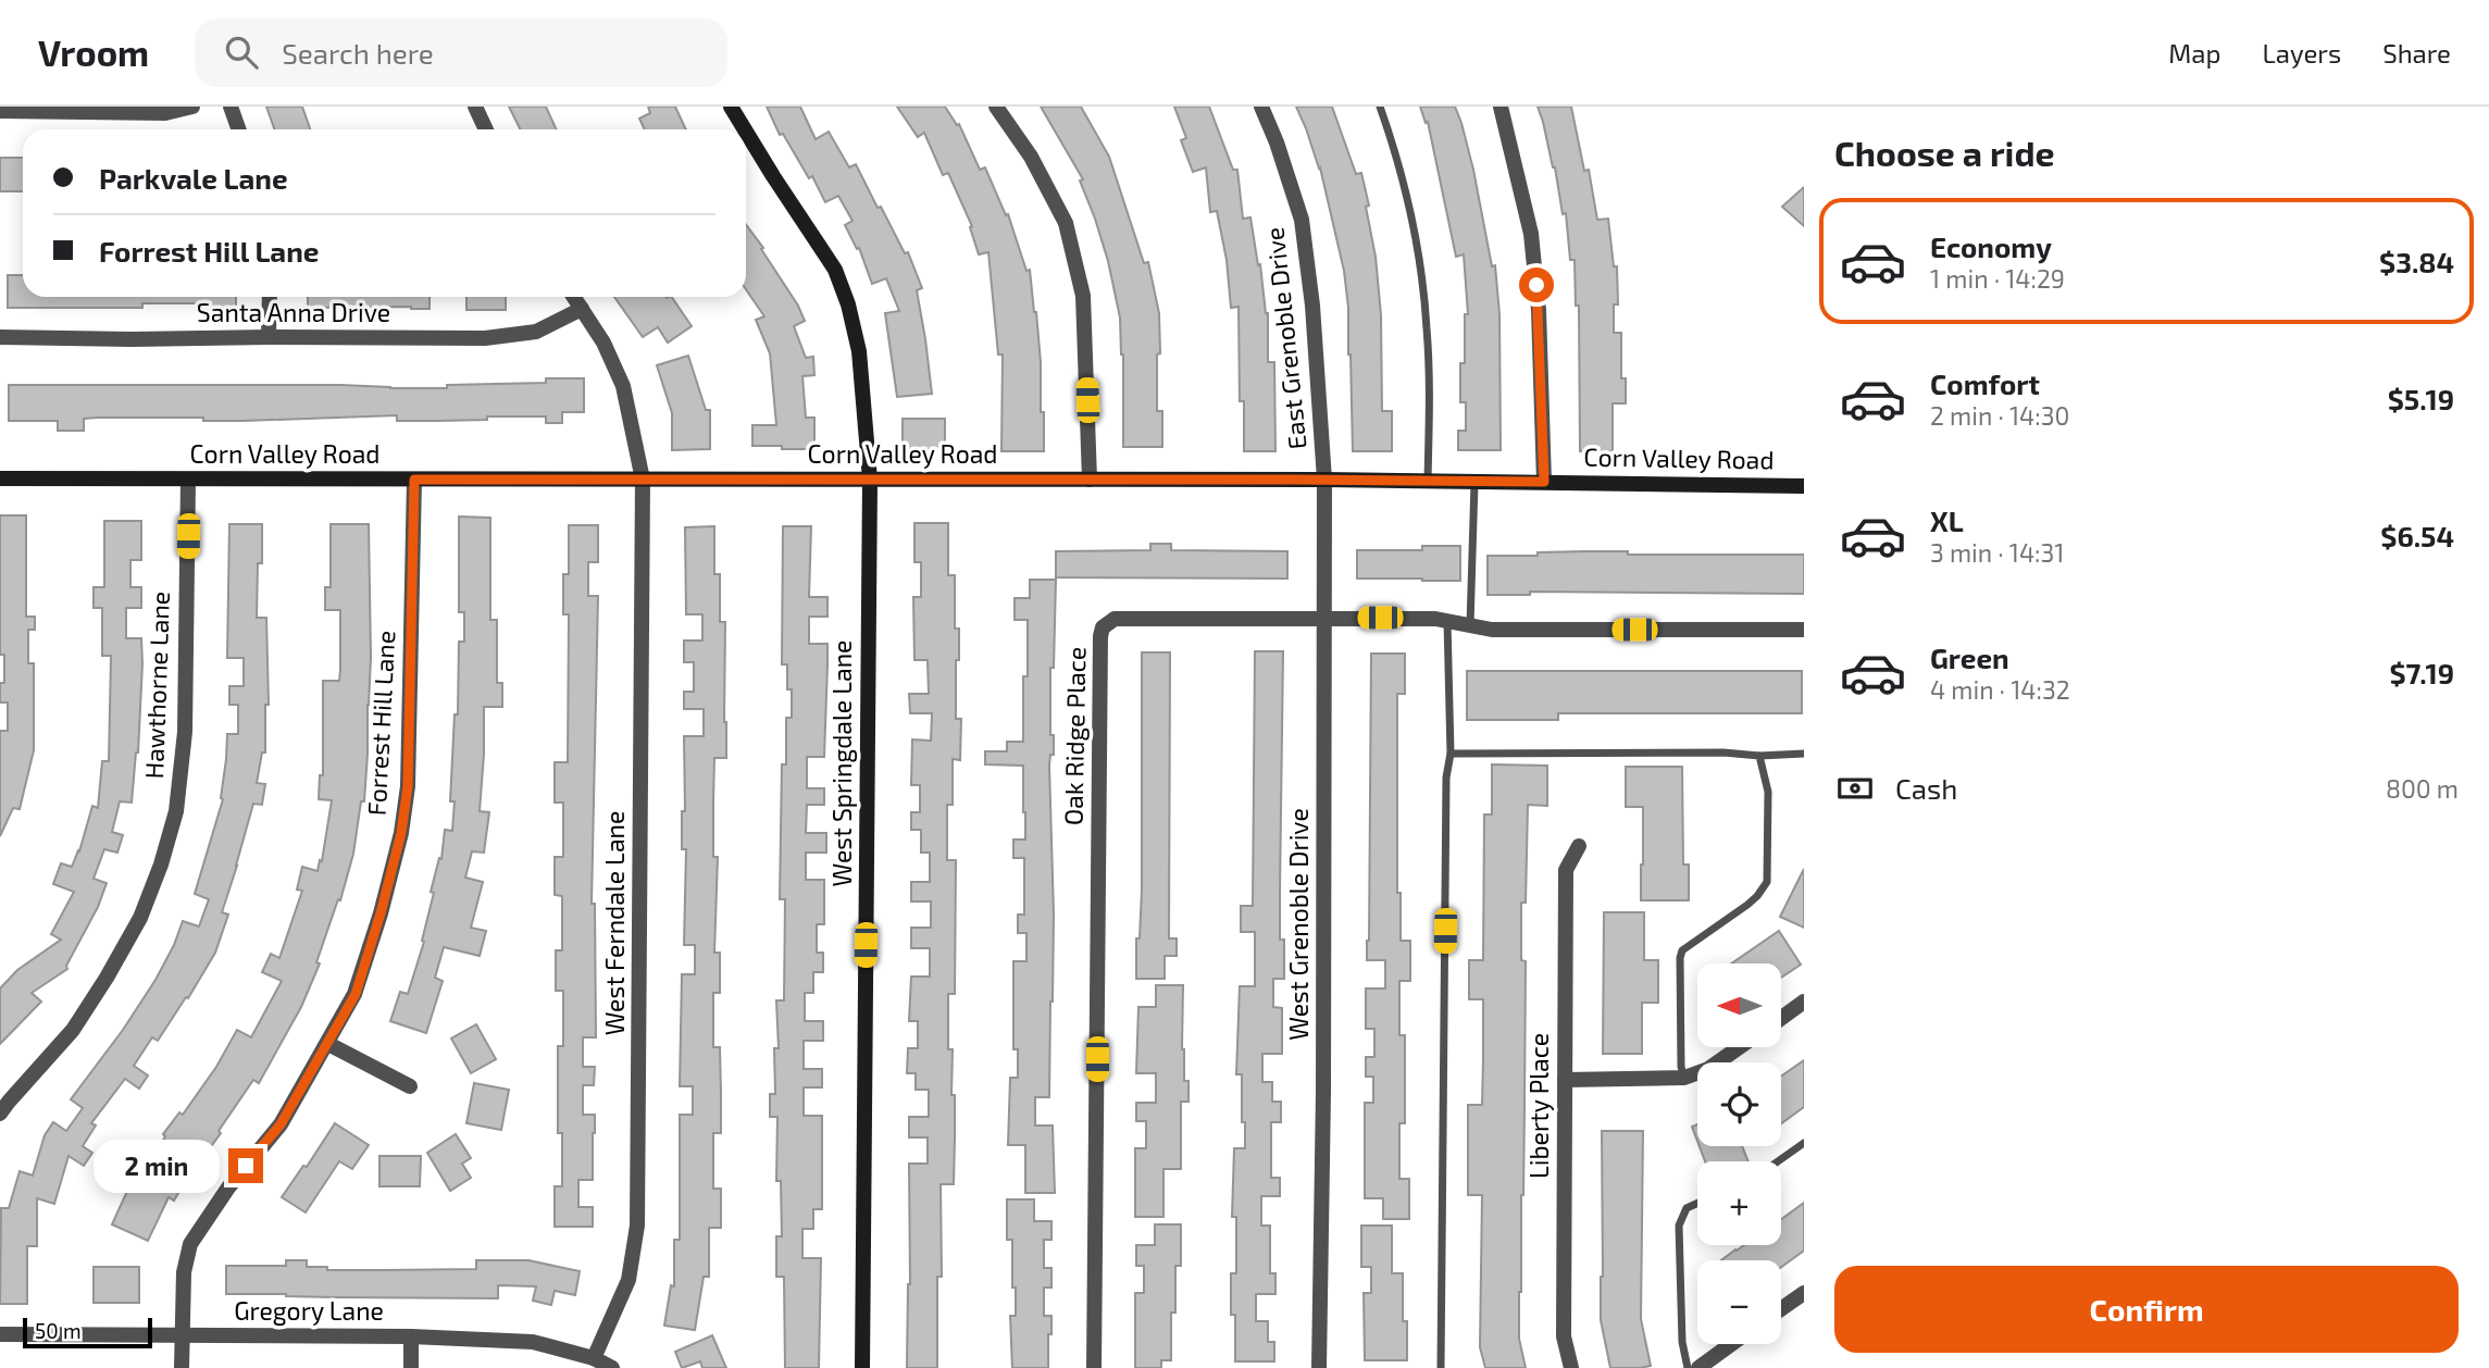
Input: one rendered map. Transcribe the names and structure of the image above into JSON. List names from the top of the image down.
{
  "streets": {
    "main road": ["Corn Valley Road", "West Springdale Lane"],
    "street": [
      "Santa Anna Drive",
      "East Grenoble Drive",
      "Hawthorne Lane",
      "Forrest Hill Lane",
      "Oak Ridge Place",
      "West Ferndale Lane",
      "West Grenoble Drive",
      "Liberty Place",
      "Gregory Lane"
    ]
  },
  "crossings": [
    ["Santa Anna Drive", "West Ferndale Lane"],
    ["East Grenoble Drive", "Corn Valley Road"],
    ["East Grenoble Drive", "West Grenoble Drive"],
    ["Corn Valley Road", "Hawthorne Lane"],
    ["Corn Valley Road", "Forrest Hill Lane"],
    ["Corn Valley Road", "West Springdale Lane"],
    ["Corn Valley Road", "West Ferndale Lane"],
    ["Corn Valley Road", "West Grenoble Drive"],
    ["Forrest Hill Lane", "Gregory Lane"],
    ["Oak Ridge Place", "West Grenoble Drive"],
    ["West Ferndale Lane", "Gregory Lane"]
  ],
  "scale_bar": "50 m",
  "north": "left",
  "page": {
    "header": "Vroom",
    "search": "Search here",
    "nav": ["Map", "Layers", "Share"],
    "heading": "Choose a ride",
    "banner": ["Parkvale Lane", "Forrest Hill Lane"],
    "list": [
      {
        "name": "Economy",
        "note": "1 min · 14:29",
        "value": "$3.84"
      },
      {
        "name": "Comfort",
        "note": "2 min · 14:30",
        "value": "$5.19"
      },
      {
        "name": "XL",
        "note": "3 min · 14:31",
        "value": "$6.54"
      },
      {
        "name": "Green",
        "note": "4 min · 14:32",
        "value": "$7.19"
      }
    ],
    "pay": ["Cash", "800 m"],
    "map_buttons": ["+", "−"],
    "bubble": "2 min",
    "buttons": "Confirm",
    "scale": "50 m"
  }
}
